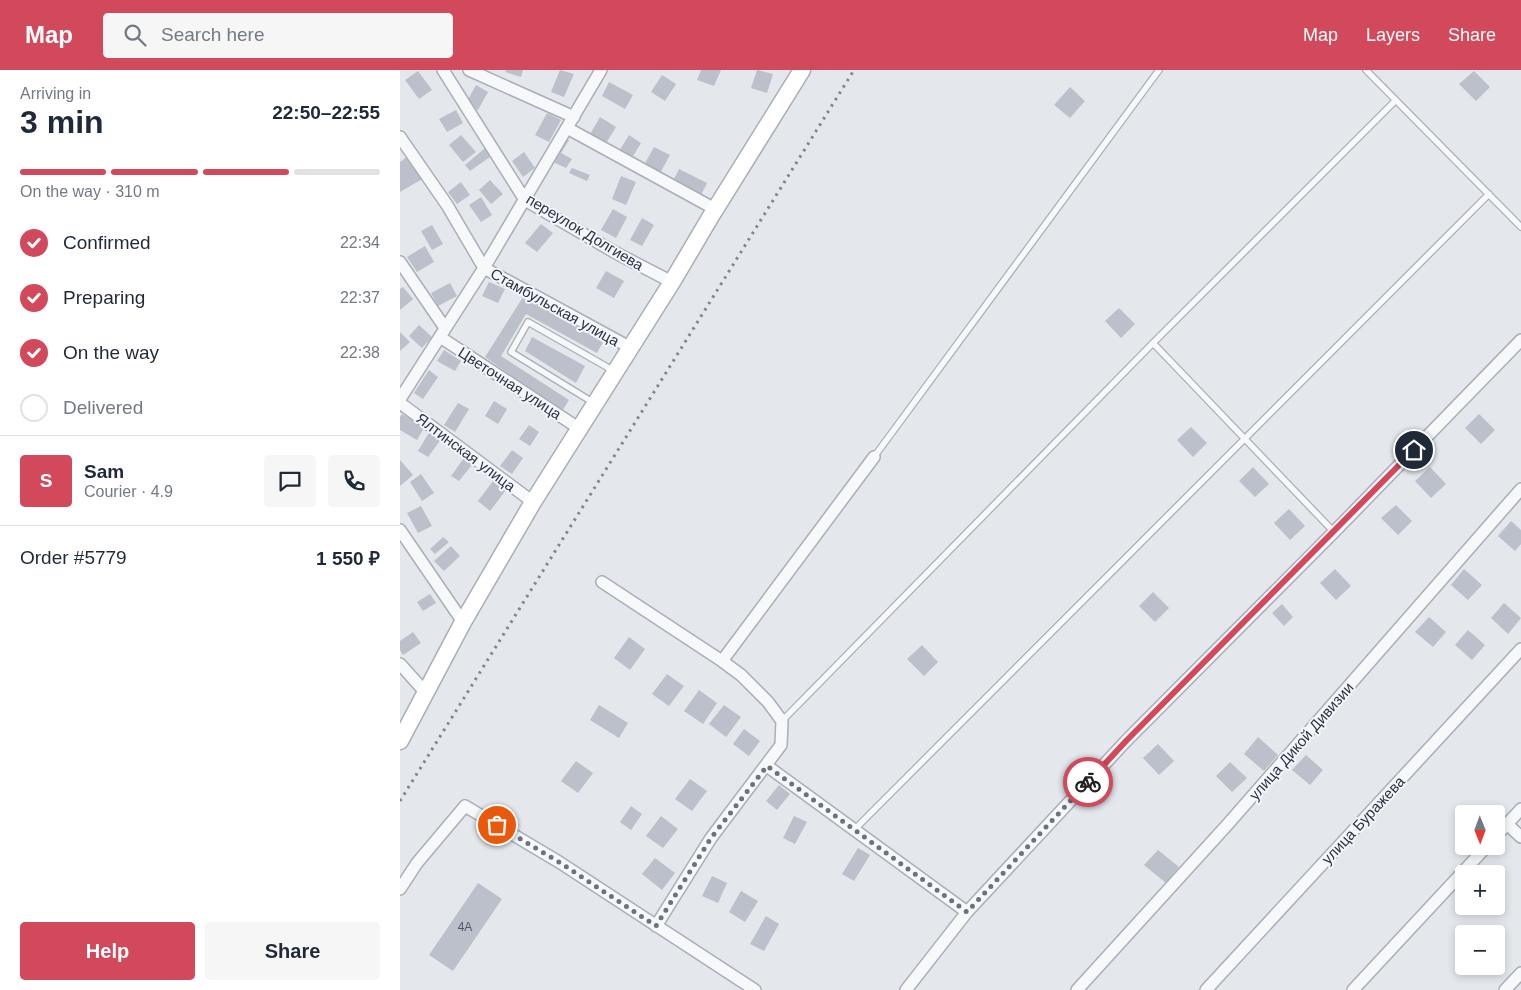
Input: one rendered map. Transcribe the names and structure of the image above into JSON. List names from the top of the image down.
{
  "streets": {
    "street": [
      "переулок Долгиева",
      "Стамбульская улица",
      "Цветочная улица",
      "Ялтинская улица",
      "улица Дикой Дивизии",
      "улица Буражева"
    ]
  },
  "house_numbers": ["4А"],
  "north": "bottom",
  "page": {
    "header": "Map",
    "search": "Search here",
    "nav": ["Map", "Layers", "Share"],
    "heading": ["3 min", "Arriving in", "22:50–22:55"],
    "panel": [
      "Sam",
      "Courier · 4.9",
      "Order #5779",
      "1 550 ₽"
    ],
    "bar": "On the way · 310 m",
    "list": [
      ["Confirmed", "22:34"],
      ["Preparing", "22:37"],
      ["On the way", "22:38"],
      "Delivered"
    ],
    "round": "S",
    "map_buttons": ["+", "−"],
    "buttons": ["Help", "Share"]
  }
}
